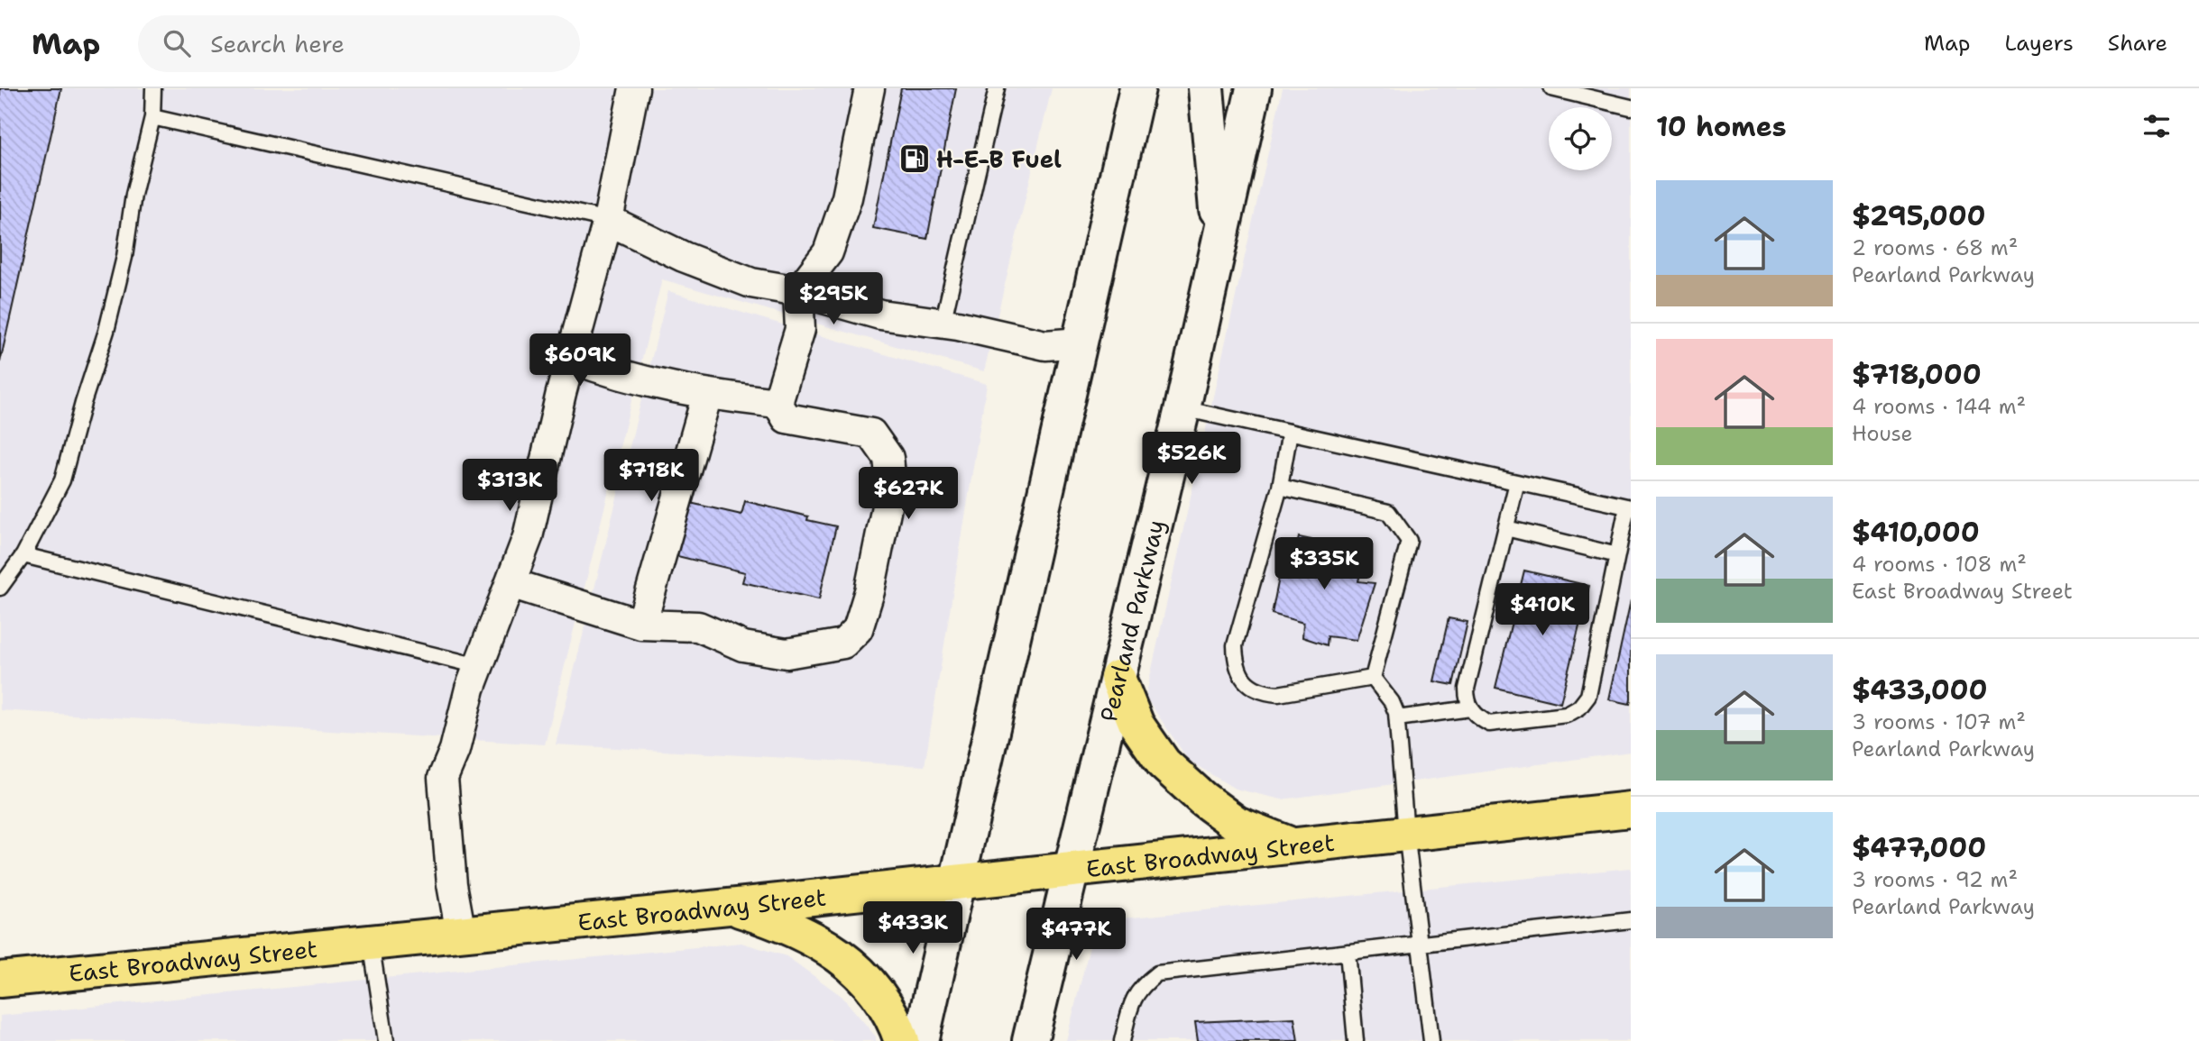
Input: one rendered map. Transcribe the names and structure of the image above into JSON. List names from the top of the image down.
{
  "streets": {
    "main road": ["Pearland Parkway", "East Broadway Street"]
  },
  "crossings": [
    ["Pearland Parkway", "East Broadway Street"]
  ],
  "places": {
    "fuel station": ["H-E-B Fuel"]
  },
  "page": {
    "header": "Map",
    "search": "Search here",
    "nav": ["Map", "Layers", "Share"],
    "heading": "10 homes",
    "list": [
      {
        "name": "$295,000",
        "note": "2 rooms · 68 m² · Pearland Parkway"
      },
      {
        "name": "$718,000",
        "note": "4 rooms · 144 m² · House"
      },
      {
        "name": "$410,000",
        "note": "4 rooms · 108 m² · East Broadway Street"
      },
      {
        "name": "$433,000",
        "note": "3 rooms · 107 m² · Pearland Parkway"
      },
      {
        "name": "$477,000",
        "note": "3 rooms · 92 m² · Pearland Parkway"
      }
    ],
    "price": [
      "$295K",
      "$609K",
      "$526K",
      "$718K",
      "$313K",
      "$627K",
      "$335K",
      "$410K",
      "$433K",
      "$477K"
    ]
  }
}
